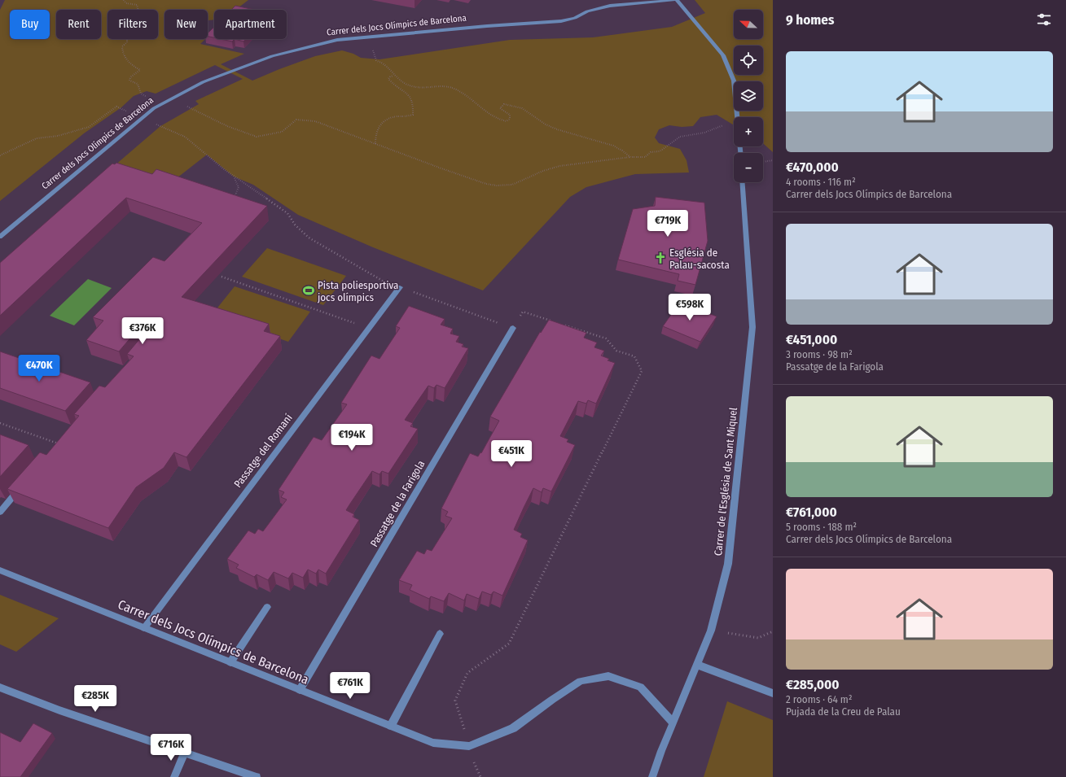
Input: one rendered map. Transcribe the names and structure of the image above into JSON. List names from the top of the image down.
{
  "streets": {
    "street": [
      "Carrer dels Jocs Olímpics de Barcelona",
      "Passatge del Romaní",
      "Carrer de l'Església de Sant Miquel",
      "Passatge de la Farigola"
    ]
  },
  "crossings": [
    ["Carrer dels Jocs Olímpics de Barcelona", "Passatge del Romaní"],
    ["Carrer dels Jocs Olímpics de Barcelona", "Carrer de l'Església de Sant Miquel"],
    ["Carrer dels Jocs Olímpics de Barcelona", "Passatge de la Farigola"]
  ],
  "places": {
    "church": ["Església de Palau-sacosta"],
    "sports": ["Pista poliesportiva jocs olímpics"]
  },
  "north": "left",
  "page": {
    "heading": "9 homes",
    "map_buttons": ["+", "−"],
    "chip": [
      "Buy",
      "Rent",
      "Filters",
      "New",
      "Apartment"
    ],
    "list": [
      {
        "name": "€470,000",
        "note": "4 rooms · 116 m² · Carrer dels Jocs Olímpics de Barcelona"
      },
      {
        "name": "€451,000",
        "note": "3 rooms · 98 m² · Passatge de la Farigola"
      },
      {
        "name": "€761,000",
        "note": "5 rooms · 188 m² · Carrer dels Jocs Olímpics de Barcelona"
      },
      {
        "name": "€285,000",
        "note": "2 rooms · 64 m² · Pujada de la Creu de Palau"
      }
    ],
    "price": [
      "€719K",
      "€598K",
      "€376K",
      "€470K",
      "€194K",
      "€451K",
      "€761K",
      "€285K",
      "€716K"
    ]
  }
}
